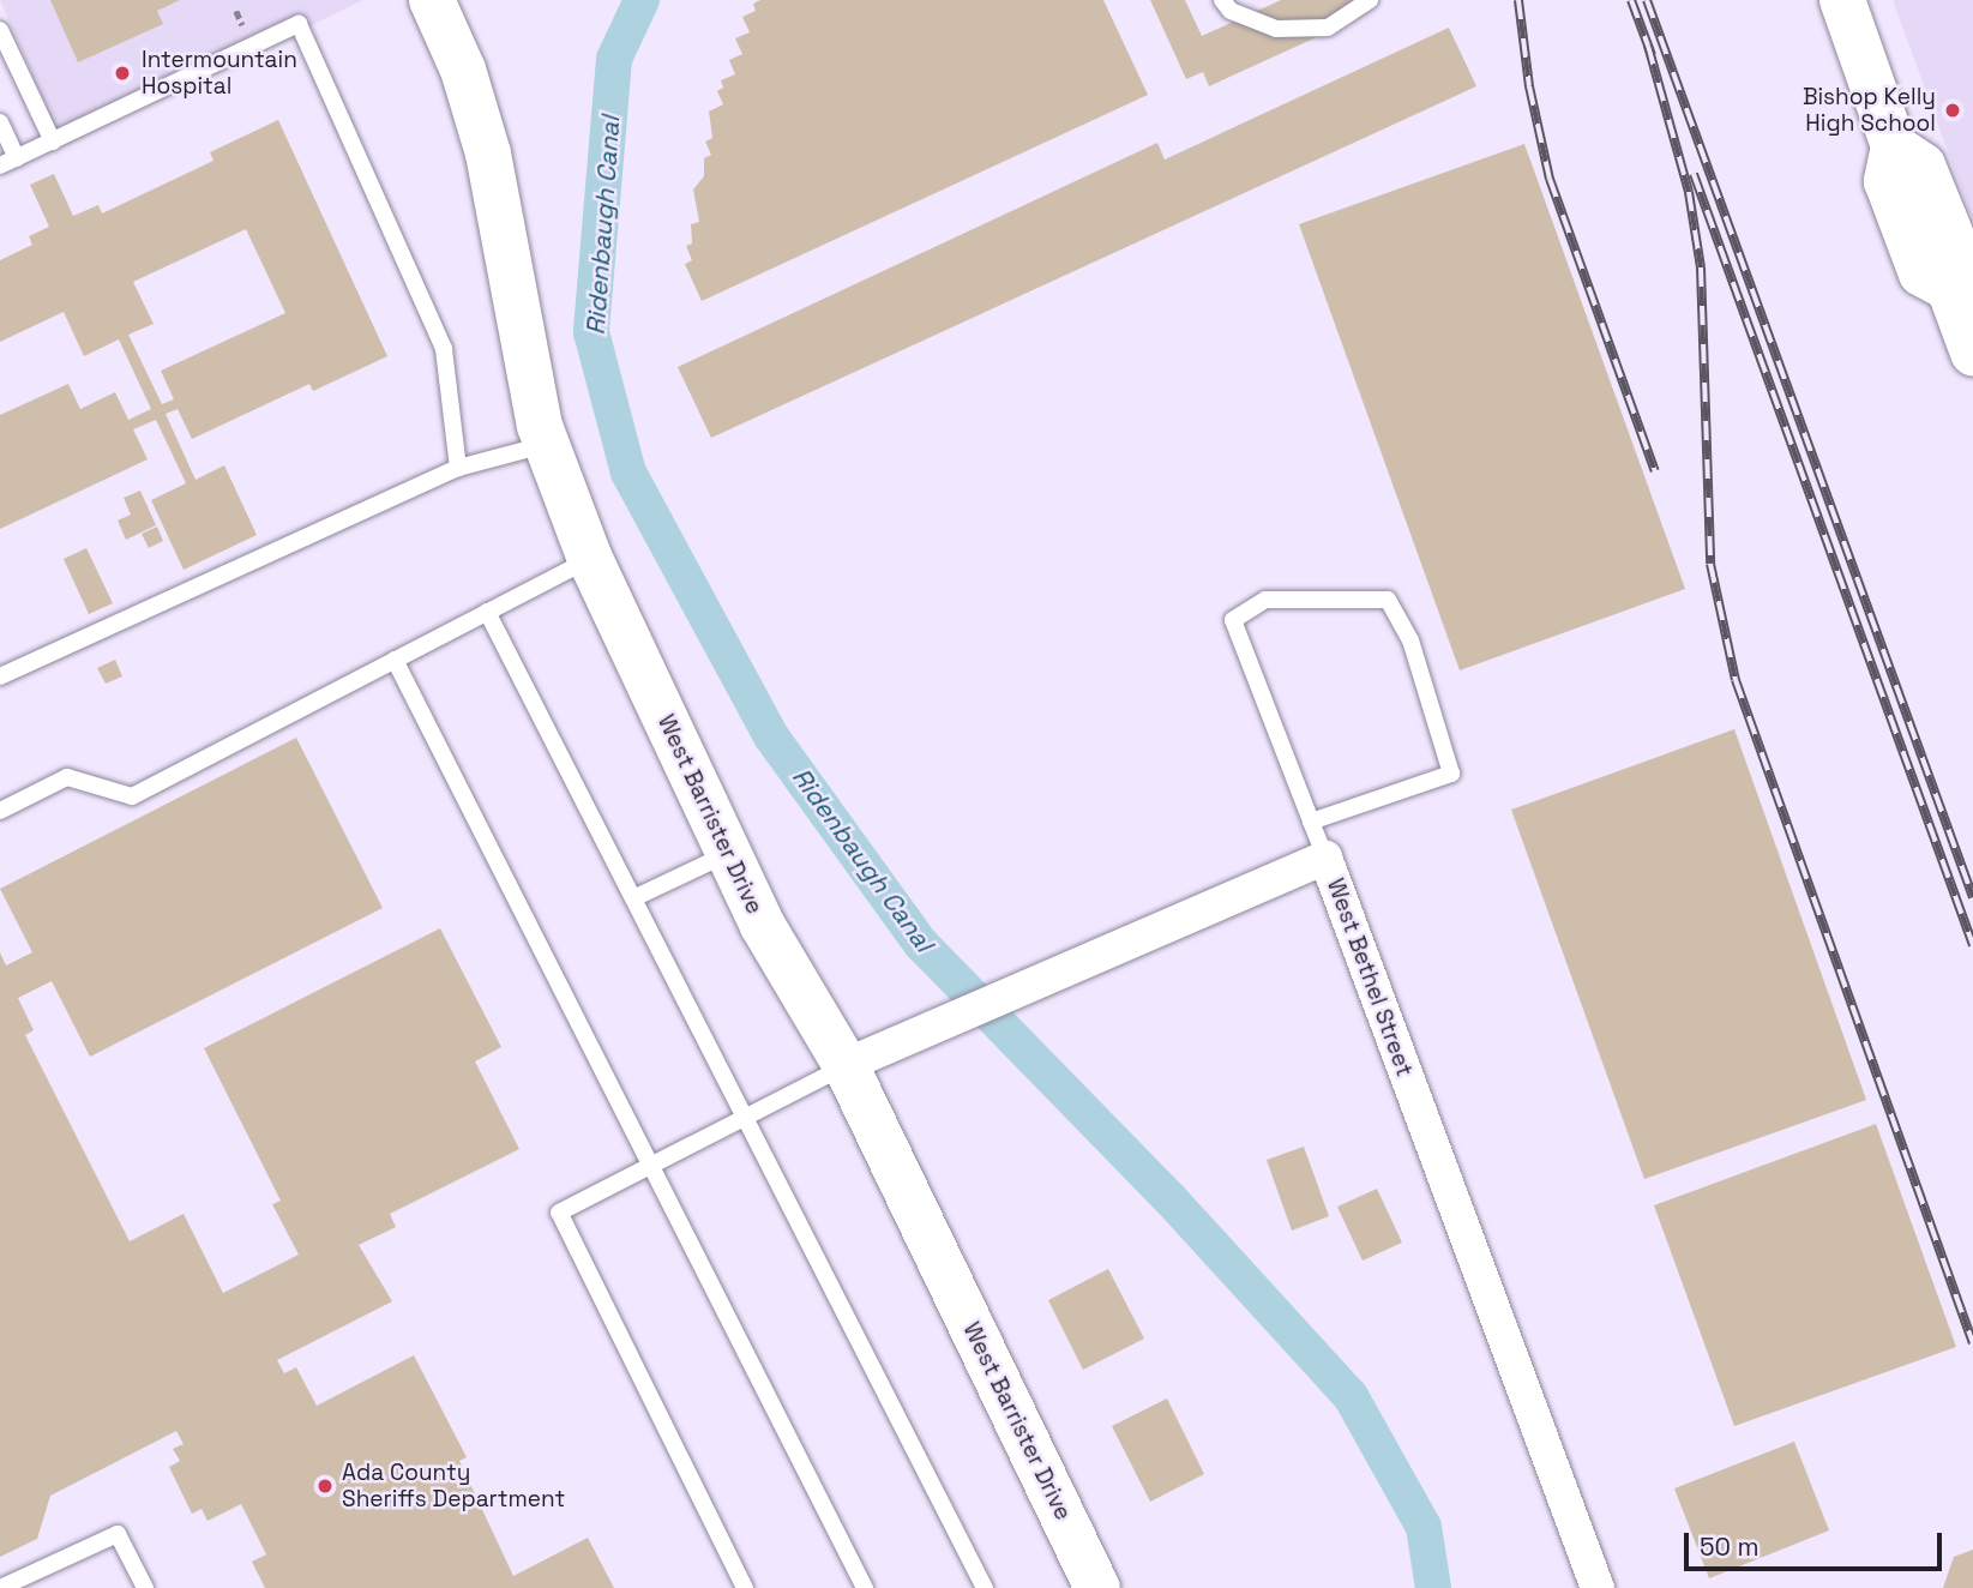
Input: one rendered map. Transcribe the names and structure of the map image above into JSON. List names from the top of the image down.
{
  "streets": {
    "street": ["West Barrister Drive", "West Bethel Street"]
  },
  "crossings": [
    ["West Barrister Drive", "West Bethel Street"]
  ],
  "water": ["Ridenbaugh Canal"],
  "places": ["Intermountain Hospital", "Bishop Kelly High School", "Ada County Sheriffs Department"],
  "scale_bar": "50 m"
}
